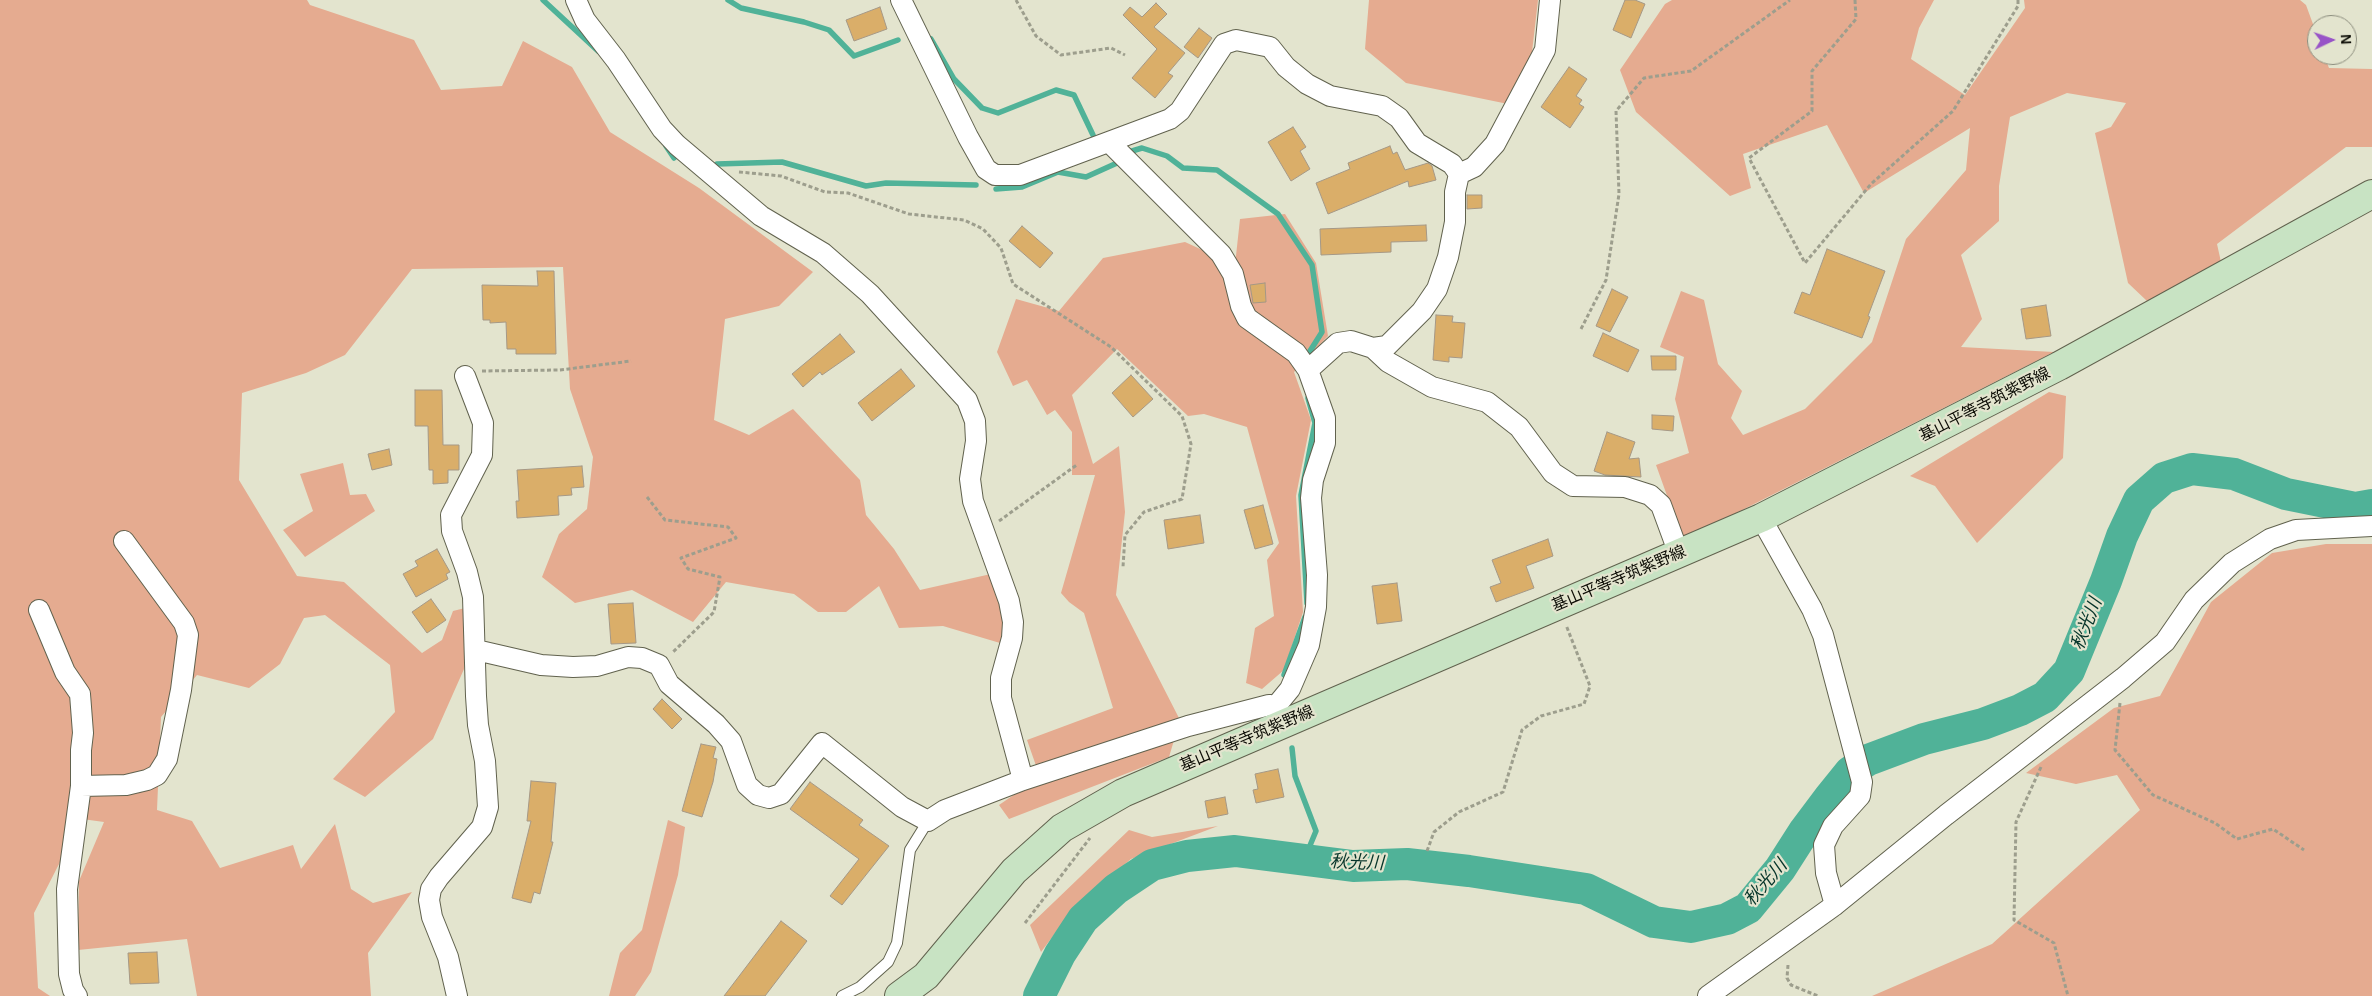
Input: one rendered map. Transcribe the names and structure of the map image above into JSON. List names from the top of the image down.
{
  "streets": {
    "main road": ["基山平等寺筑紫野線"]
  },
  "water": ["秋光川"],
  "north": "right"
}
